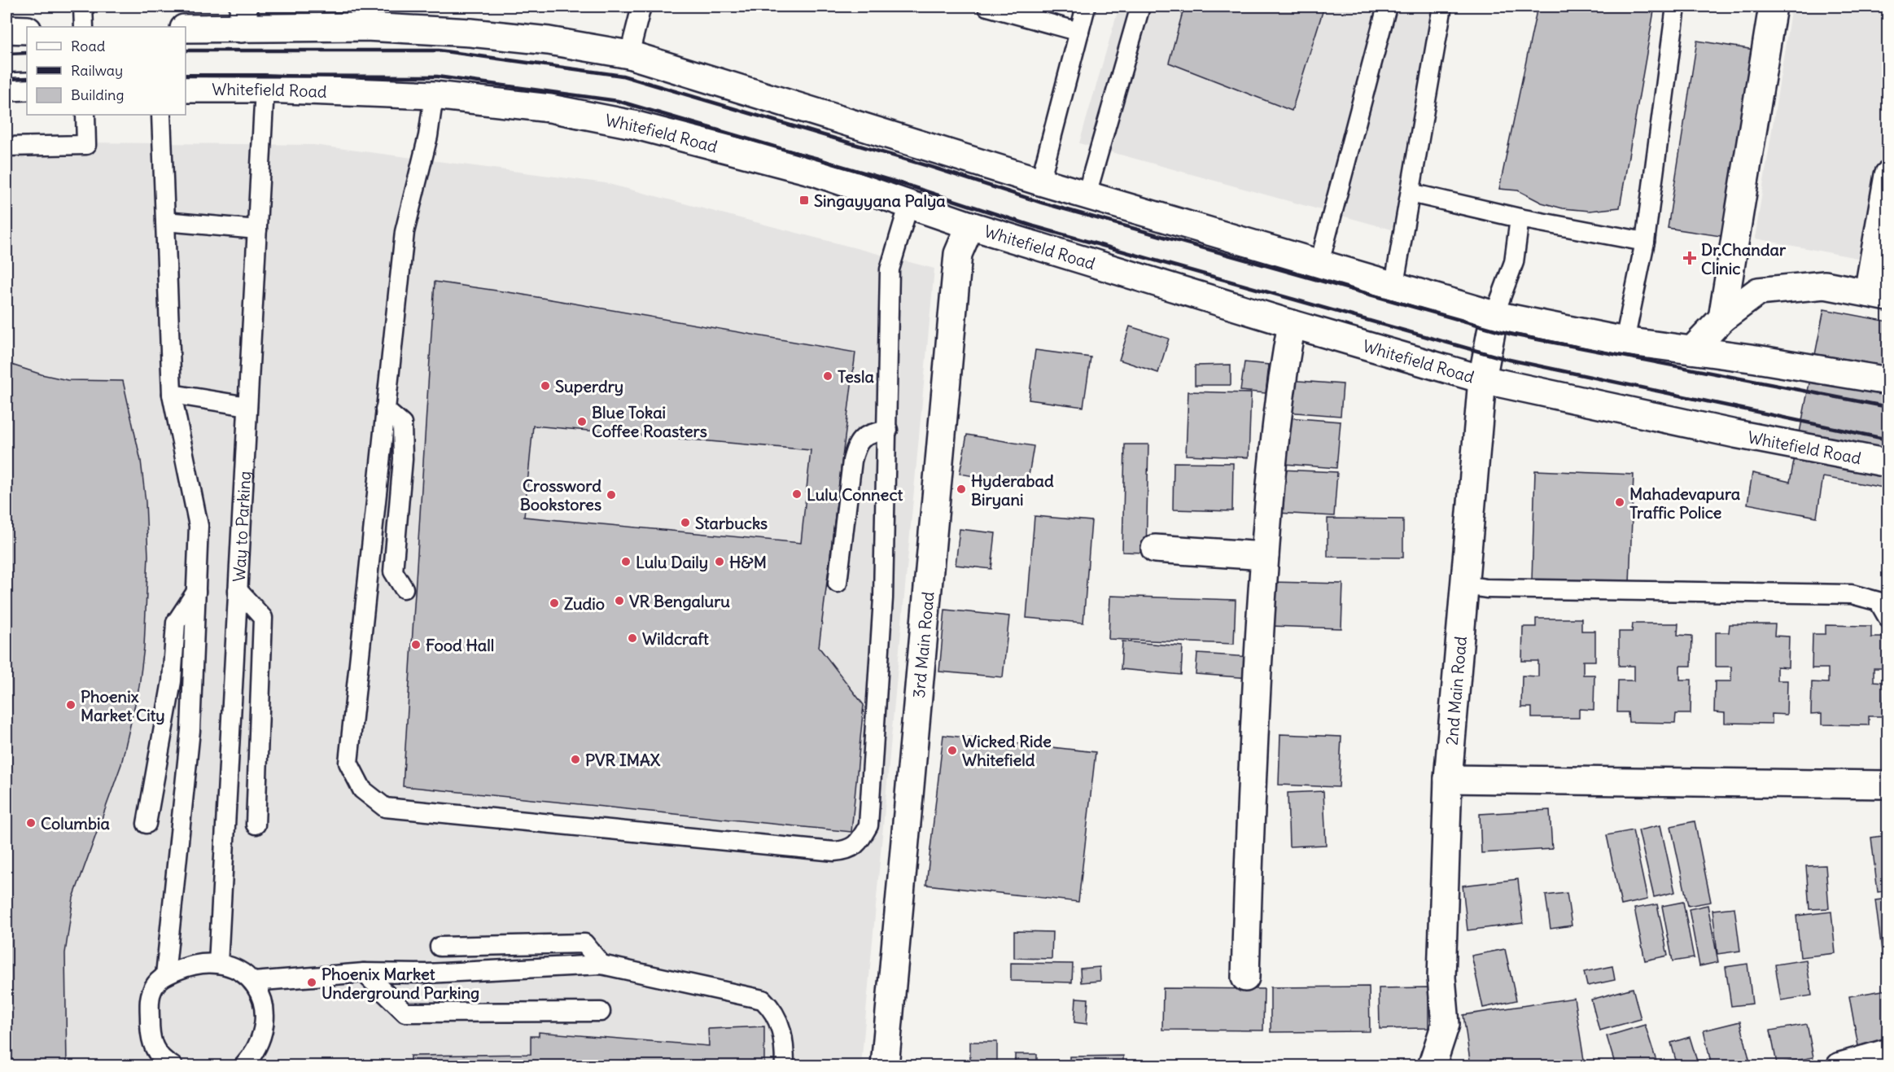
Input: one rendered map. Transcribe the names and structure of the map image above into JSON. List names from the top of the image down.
{
  "streets": {
    "main road": ["Whitefield Road", "3rd Main Road", "2nd Main Road"],
    "lane": ["Way to Parking"]
  },
  "crossings": [
    ["Whitefield Road", "Way to Parking"],
    ["Whitefield Road", "3rd Main Road"],
    ["Whitefield Road", "2nd Main Road"]
  ],
  "places": {
    "transit": ["Singayyana Palya"],
    "health": ["Dr.Chandar Clinic"],
    "other": [
      "Tesla",
      "Superdry",
      "Blue Tokai Coffee Roasters",
      "Hyderabad Biryani",
      "Lulu Connect",
      "Crossword Bookstores",
      "Mahadevapura Traffic Police",
      "Starbucks",
      "Lulu Daily",
      "H&M",
      "VR Bengaluru",
      "Zudio",
      "Wildcraft",
      "Food Hall",
      "Phoenix Market City",
      "Wicked Ride Whitefield",
      "PVR IMAX",
      "Columbia",
      "Phoenix Market Underground Parking"
    ]
  },
  "legend": ["Road", "Railway", "Building"]
}
